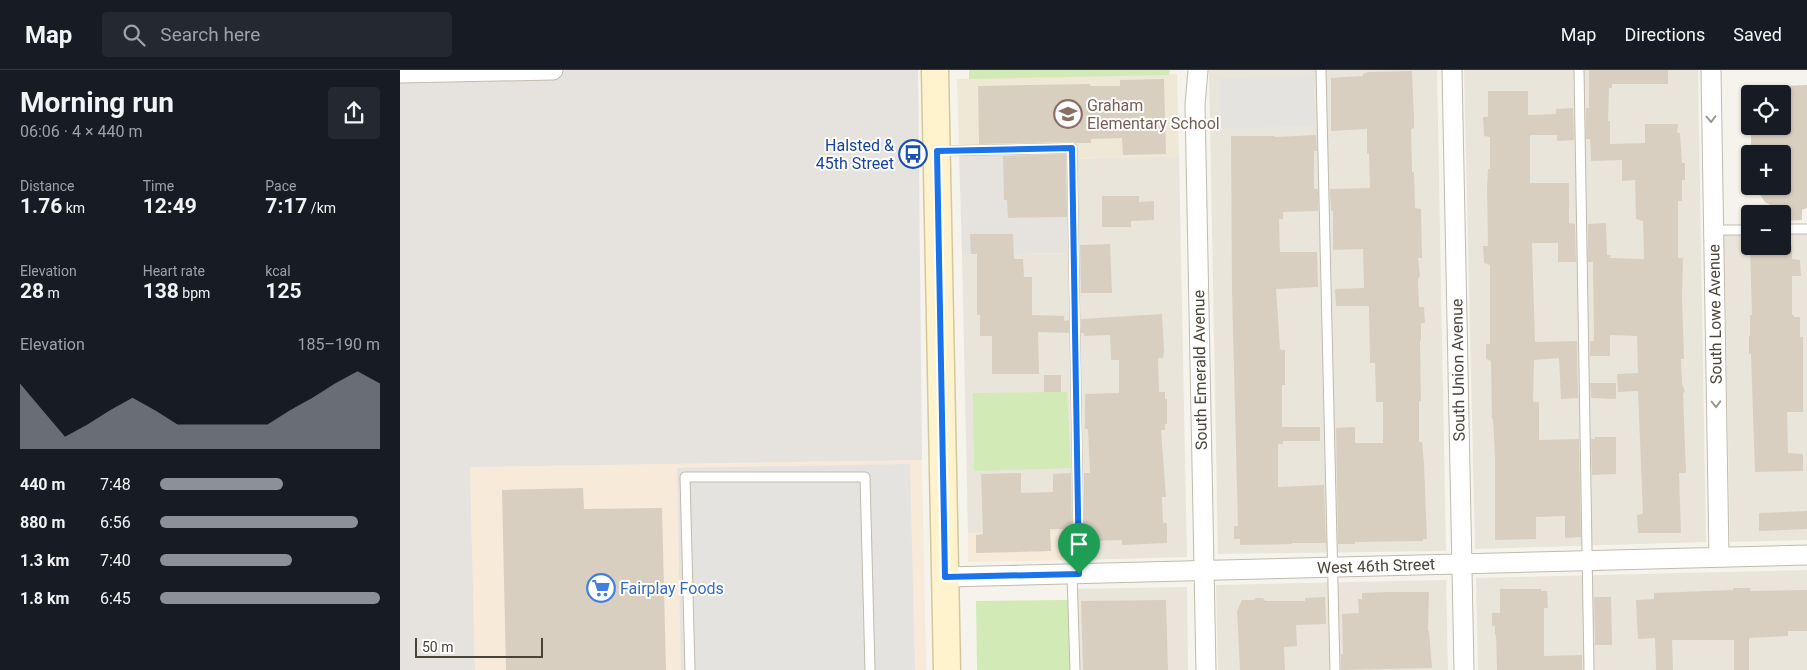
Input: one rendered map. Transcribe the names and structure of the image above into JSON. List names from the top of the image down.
{
  "streets": {
    "street": [
      "South Lowe Avenue",
      "South Emerald Avenue",
      "South Union Avenue",
      "West 46th Street"
    ]
  },
  "crossings": [
    ["South Lowe Avenue", "West 46th Street"],
    ["South Emerald Avenue", "West 46th Street"],
    ["South Union Avenue", "West 46th Street"]
  ],
  "one_way": ["South Lowe Avenue"],
  "places": {
    "school or university": ["Graham Elementary School"],
    "bus stop": ["Halsted & 45th Street"],
    "supermarket": ["Fairplay Foods"]
  },
  "scale_bar": "50 m",
  "page": {
    "header": "Map",
    "search": "Search here",
    "nav": ["Map", "Directions", "Saved"],
    "heading": ["Morning run", "06:06 · 4 × 440 m"],
    "map_buttons": ["+", "−"],
    "stats": [
      ["Distance", "1.76 km"],
      ["Time", "12:49"],
      ["Pace", "7:17 /km"],
      ["Elevation", "28 m"],
      ["Heart rate", "138 bpm"],
      ["kcal", "125"]
    ],
    "chart": ["Elevation", "185–190 m"],
    "list": [
      {
        "name": "440 m",
        "note": "7:48"
      },
      {
        "name": "880 m",
        "note": "6:56"
      },
      {
        "name": "1.3 km",
        "note": "7:40"
      },
      {
        "name": "1.8 km",
        "note": "6:45"
      }
    ],
    "scale": "50 m"
  }
}
